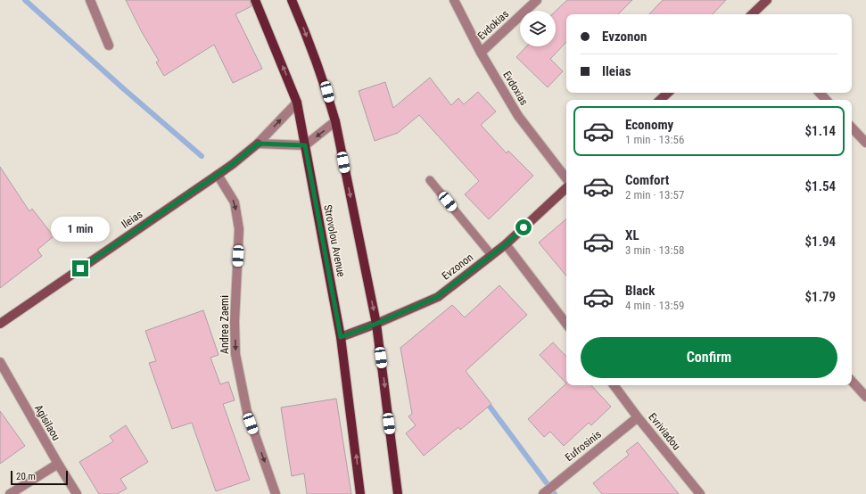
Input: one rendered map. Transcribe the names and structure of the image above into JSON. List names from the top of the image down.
{
  "streets": {
    "main road": ["Strovolou Avenue"],
    "street": [
      "Evdokias",
      "Evdoxias",
      "Ileias",
      "Evzonon",
      "Andrea Zaemi",
      "Agisilaou",
      "Evriviadou",
      "Eufrosinis"
    ]
  },
  "crossings": [
    ["Evdokias", "Evdoxias"],
    ["Ileias", "Strovolou Avenue"],
    ["Ileias", "Andrea Zaemi"],
    ["Strovolou Avenue", "Evzonon"],
    ["Evriviadou", "Eufrosinis"]
  ],
  "one_way": ["Andrea Zaemi"],
  "scale_bar": "20 m",
  "page": {
    "banner": ["Evzonon", "Ileias"],
    "list": [
      {
        "name": "Economy",
        "note": "1 min · 13:56",
        "value": "$1.14"
      },
      {
        "name": "Comfort",
        "note": "2 min · 13:57",
        "value": "$1.54"
      },
      {
        "name": "XL",
        "note": "3 min · 13:58",
        "value": "$1.94"
      },
      {
        "name": "Black",
        "note": "4 min · 13:59",
        "value": "$1.79"
      }
    ],
    "bubble": "1 min",
    "buttons": "Confirm",
    "scale": "20 m"
  }
}
